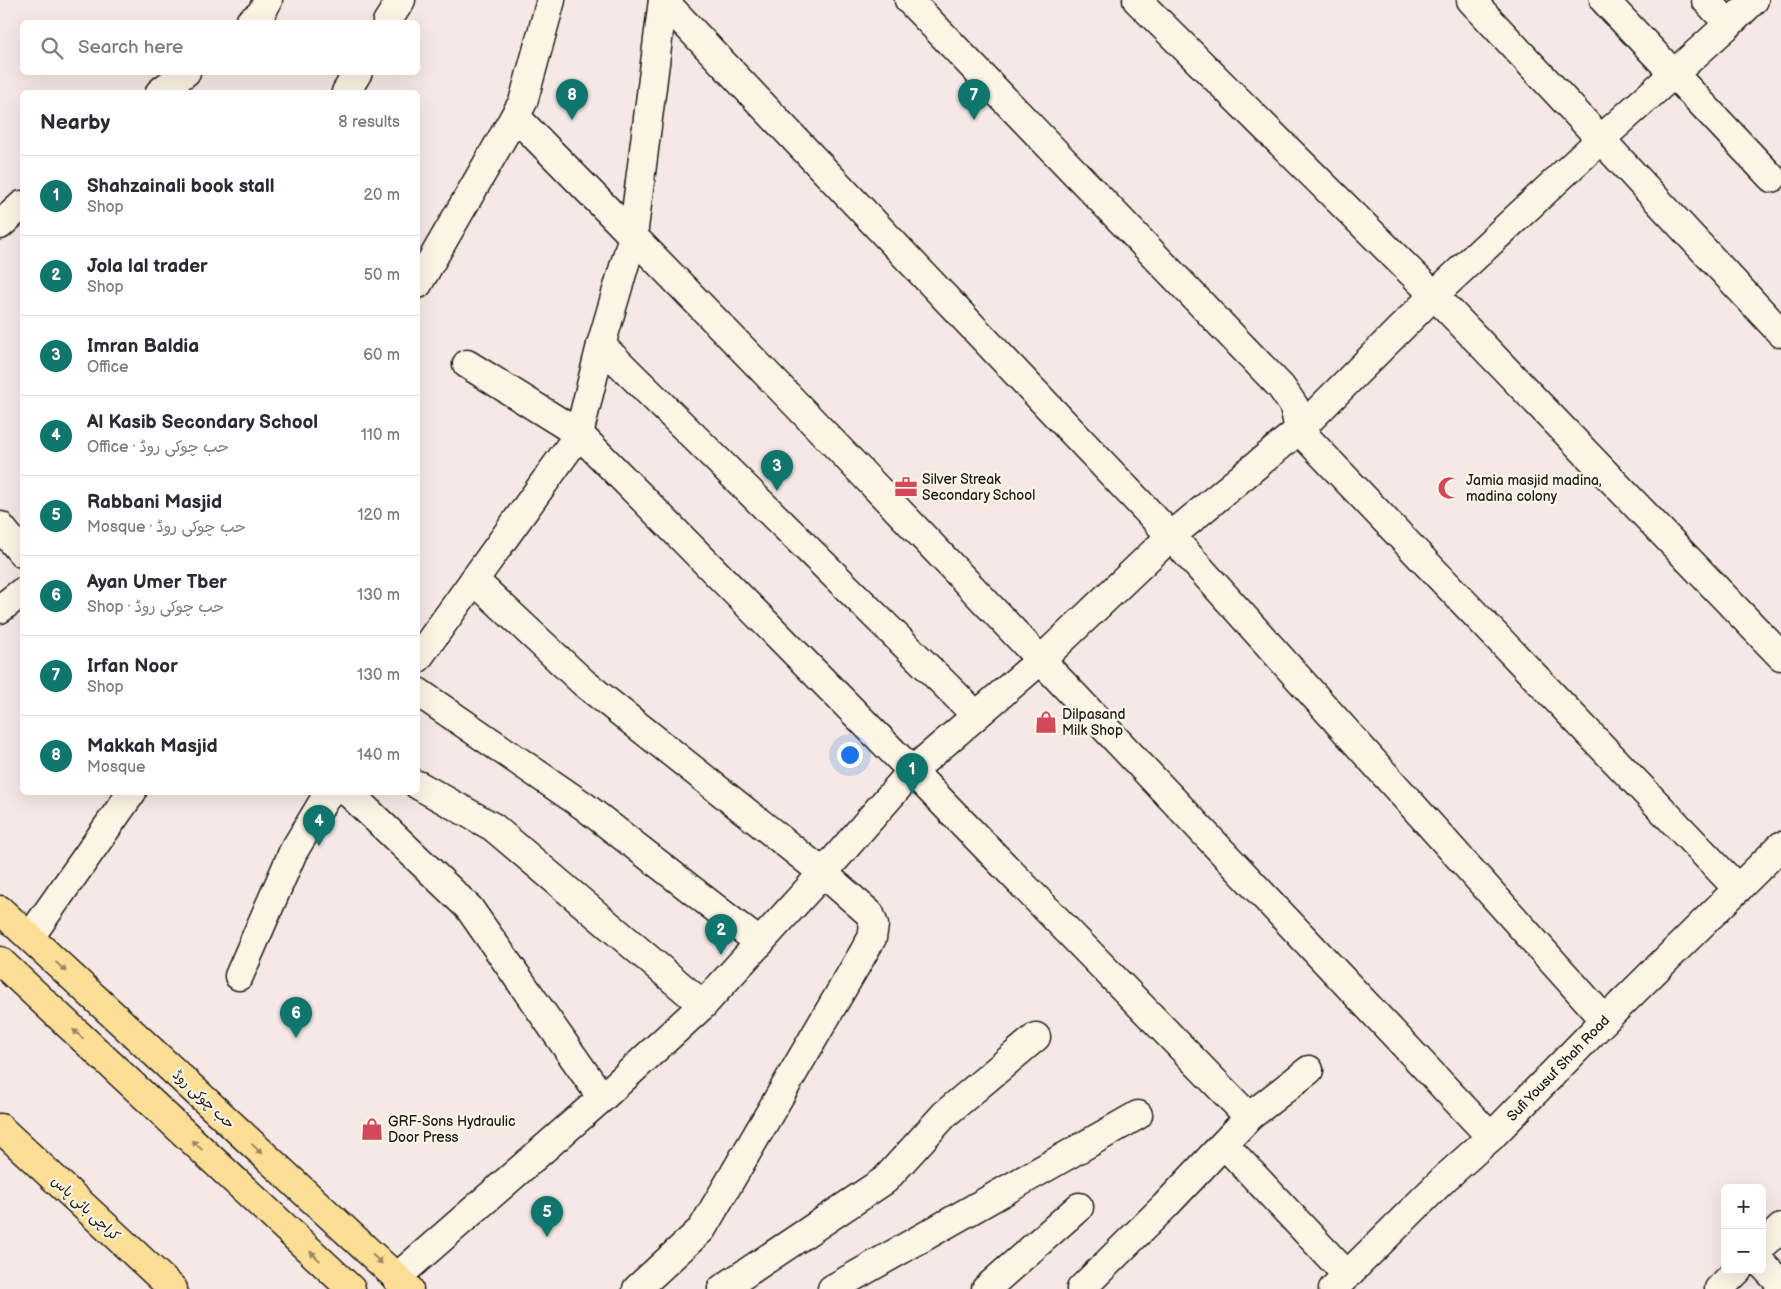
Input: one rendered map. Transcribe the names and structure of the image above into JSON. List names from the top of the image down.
{
  "streets": {
    "highway": ["حب چوکی روڈ", "کراچی بائی پاس"],
    "street": ["Sufi Yousuf Shah Road"]
  },
  "places": {
    "office": ["Silver Streak Secondary School"],
    "mosque": ["Jamia masjid madina, madina colony"],
    "shop": ["Dilpasand Milk Shop", "GRF-Sons Hydraulic Door Press"]
  },
  "page": {
    "search": "Search here",
    "pins": [
      "7",
      "8",
      "3",
      "1",
      "4",
      "2",
      "6",
      "5"
    ],
    "heading": ["Nearby", "8 results"],
    "list": [
      {
        "mark": "1",
        "name": "Shahzainali book stall",
        "note": "Shop",
        "value": "20 m"
      },
      {
        "mark": "2",
        "name": "Jola lal trader",
        "note": "Shop",
        "value": "50 m"
      },
      {
        "mark": "3",
        "name": "Imran Baldia",
        "note": "Office",
        "value": "60 m"
      },
      {
        "mark": "4",
        "name": "Al Kasib Secondary School",
        "note": "Office · حب چوکی روڈ",
        "value": "110 m"
      },
      {
        "mark": "5",
        "name": "Rabbani Masjid",
        "note": "Mosque · حب چوکی روڈ",
        "value": "120 m"
      },
      {
        "mark": "6",
        "name": "Ayan Umer Tber",
        "note": "Shop · حب چوکی روڈ",
        "value": "130 m"
      },
      {
        "mark": "7",
        "name": "Irfan Noor",
        "note": "Shop",
        "value": "130 m"
      },
      {
        "mark": "8",
        "name": "Makkah Masjid",
        "note": "Mosque",
        "value": "140 m"
      }
    ],
    "map_buttons": ["+", "−"]
  }
}
